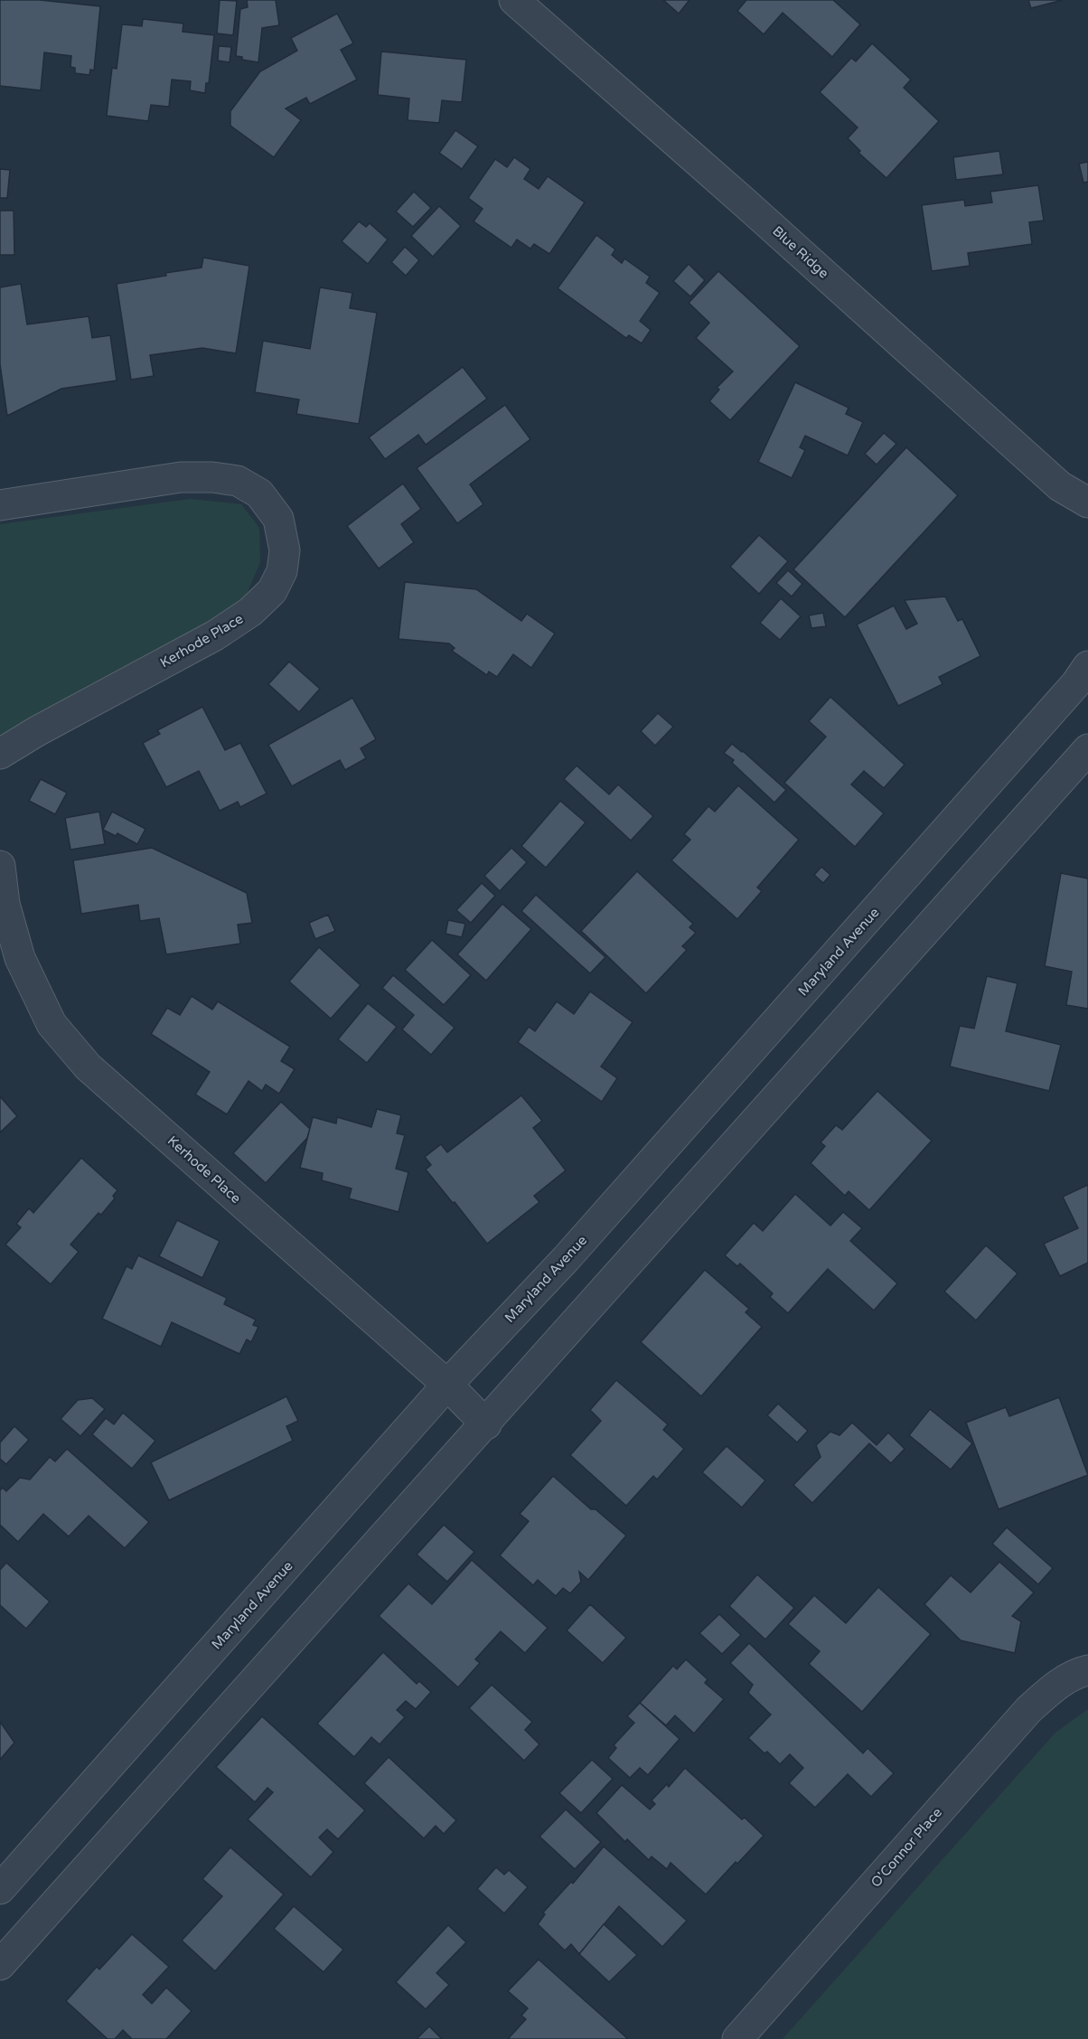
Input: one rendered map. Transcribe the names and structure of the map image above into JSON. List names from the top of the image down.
{
  "streets": {
    "street": [
      "Blue Ridge",
      "Kerhode Place",
      "Maryland Avenue",
      "O'Connor Place"
    ]
  },
  "crossings": [
    ["Kerhode Place", "Maryland Avenue"]
  ]
}
